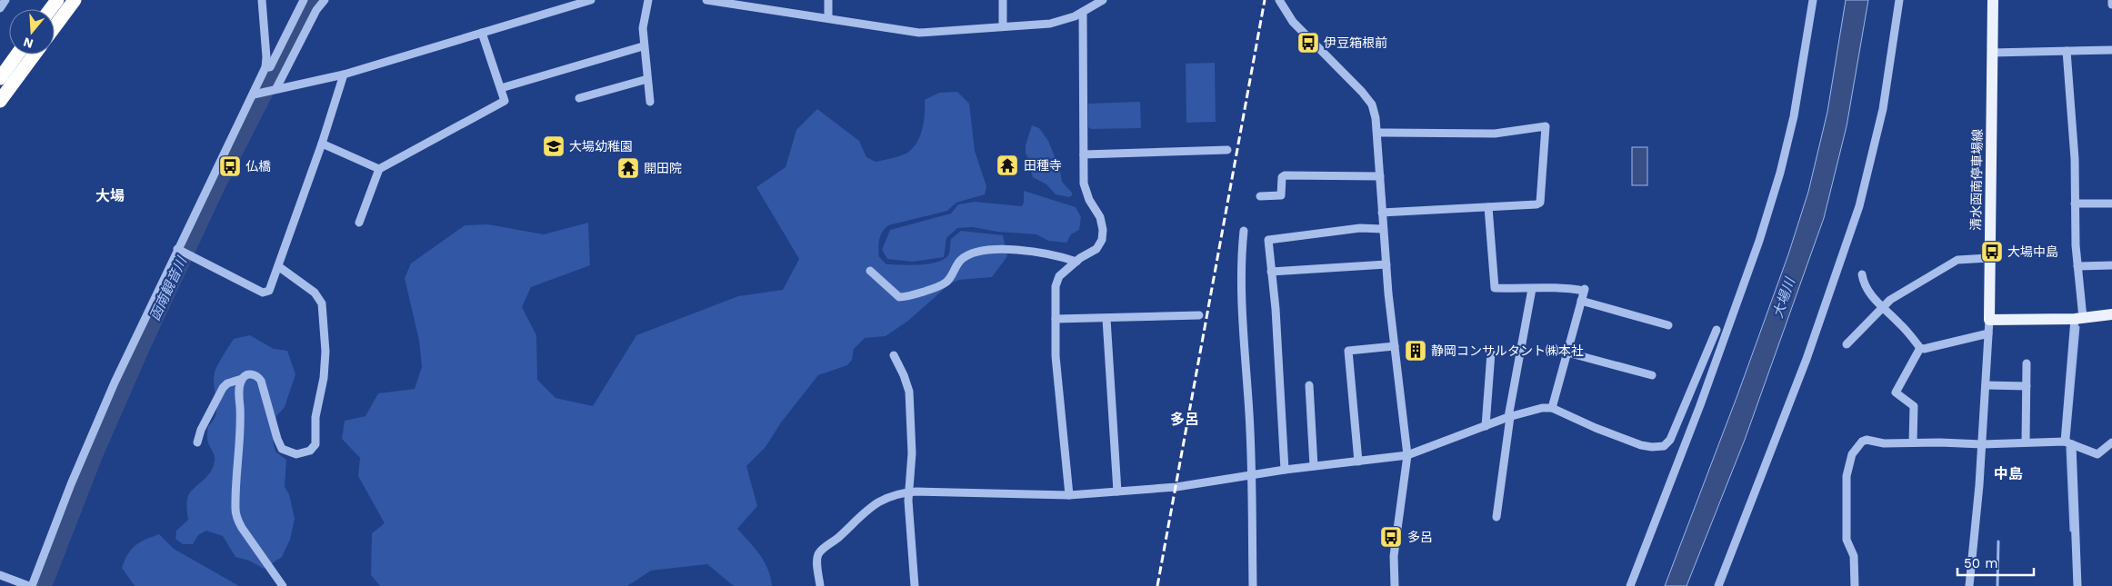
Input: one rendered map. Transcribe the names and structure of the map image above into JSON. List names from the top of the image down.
{
  "streets": {
    "main road": ["清水函南停車場線"]
  },
  "districts": ["大場", "多呂", "中島"],
  "water": ["函南観音川", "大場川"],
  "places": {
    "bus stop": [
      "伊豆箱根前",
      "仏橋",
      "大場中島",
      "多呂"
    ],
    "school or university": ["大場幼稚園"],
    "temple": ["田種寺", "開田院"],
    "building": ["静岡コンサルタント㈱本社"]
  },
  "scale_bar": "50 m",
  "north": "bottom"
}
